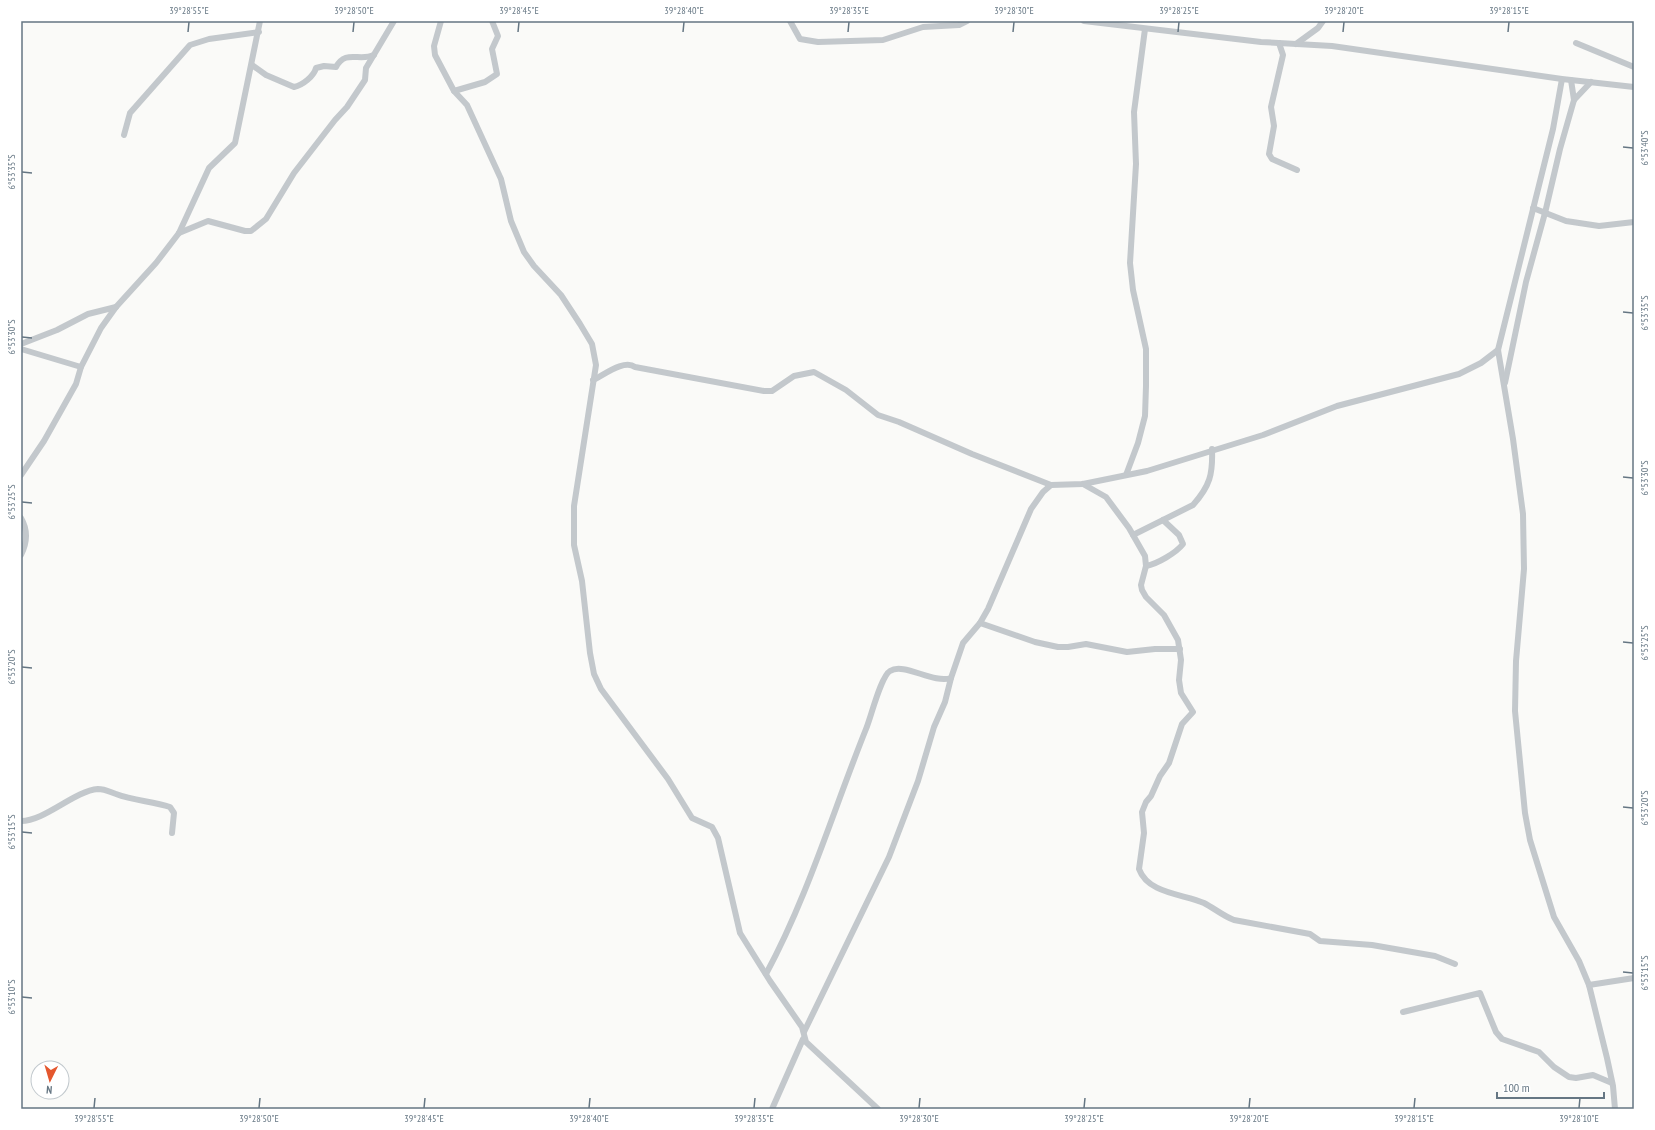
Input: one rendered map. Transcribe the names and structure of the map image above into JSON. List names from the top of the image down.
{
  "scale_bar": "100 m",
  "north": "bottom",
  "coordinates": [
    "39°28'55\"E",
    "39°28'50\"E",
    "39°28'45\"E",
    "39°28'40\"E",
    "39°28'35\"E",
    "39°28'30\"E",
    "39°28'25\"E",
    "39°28'20\"E",
    "39°28'15\"E",
    "6°53'40\"S",
    "6°53'35\"S",
    "6°53'30\"S",
    "6°53'25\"S",
    "6°53'20\"S",
    "6°53'15\"S",
    "6°53'10\"S",
    "39°28'10\"E"
  ]
}
